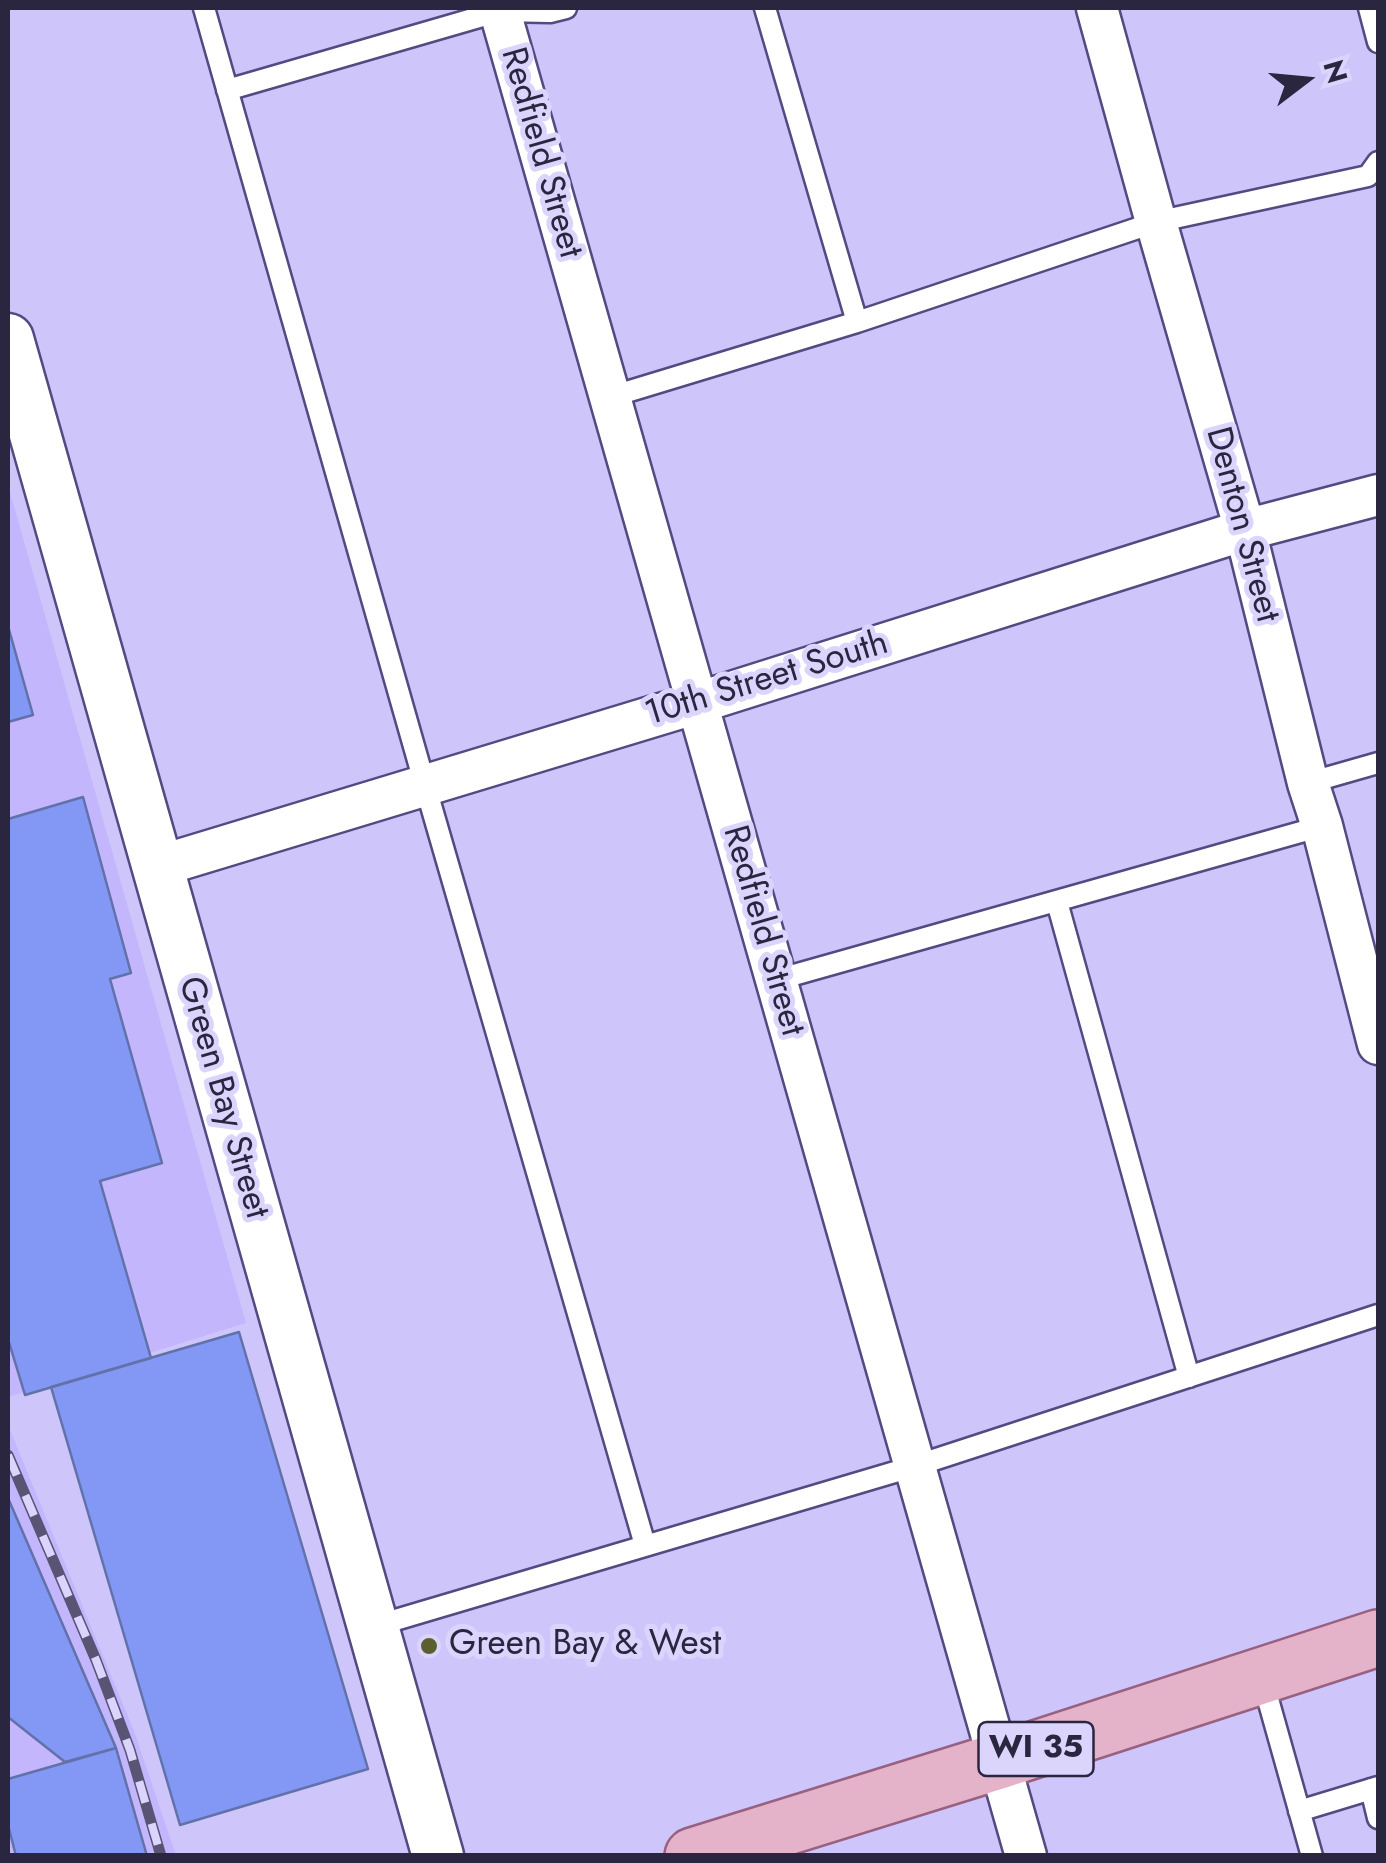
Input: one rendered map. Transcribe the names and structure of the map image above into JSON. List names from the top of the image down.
{
  "streets": {
    "main road": ["WI 35"],
    "street": [
      "Redfield Street",
      "Denton Street",
      "10th Street South",
      "Green Bay Street"
    ]
  },
  "crossings": [
    ["Redfield Street", "10th Street South"],
    ["Redfield Street", "WI 35"],
    ["Denton Street", "10th Street South"],
    ["10th Street South", "Green Bay Street"]
  ],
  "places": ["Green Bay & West"],
  "north": "right"
}
